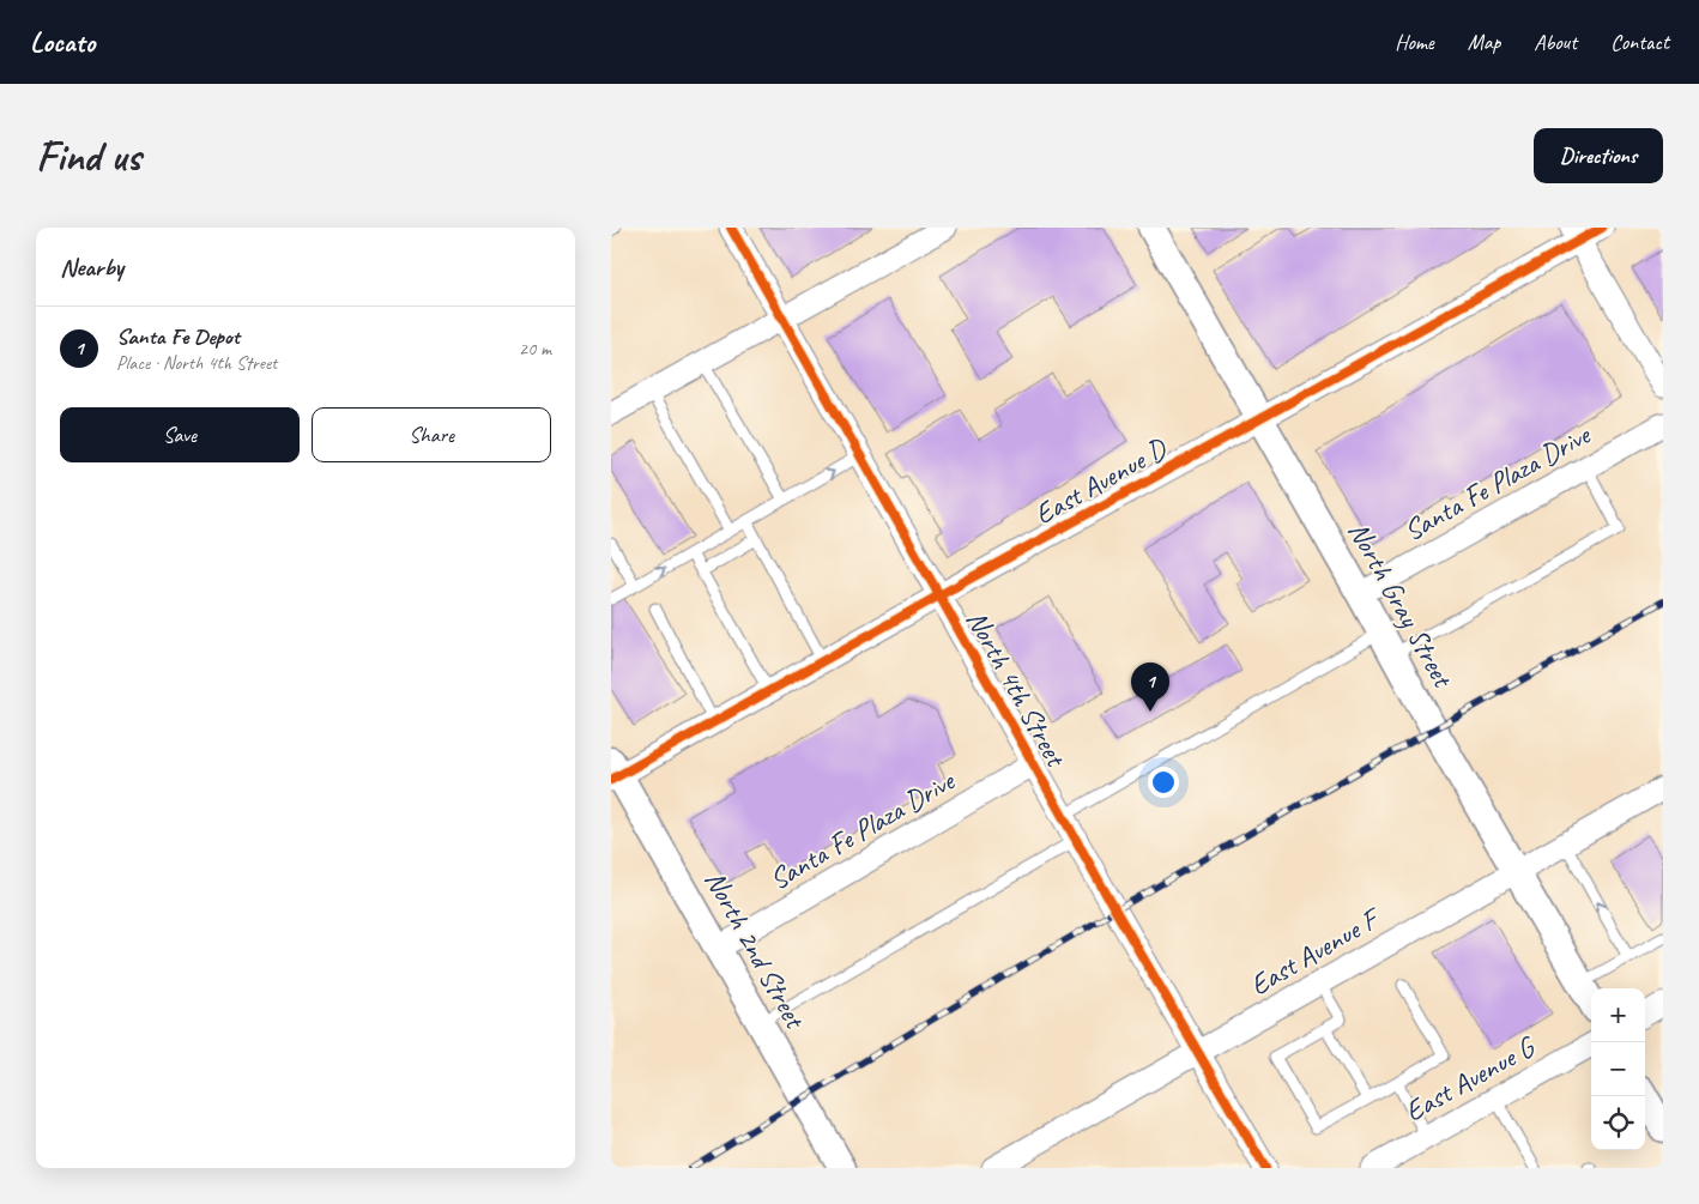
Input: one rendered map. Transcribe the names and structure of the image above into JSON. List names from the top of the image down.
{
  "streets": {
    "street": [
      "East Avenue D",
      "Santa Fe Plaza Drive",
      "North Gray Street",
      "North 4th Street",
      "North 2nd Street",
      "East Avenue F",
      "East Avenue G"
    ]
  },
  "crossings": [
    ["East Avenue D", "North Gray Street"],
    ["East Avenue D", "North 4th Street"],
    ["East Avenue D", "North 2nd Street"],
    ["Santa Fe Plaza Drive", "North Gray Street"],
    ["Santa Fe Plaza Drive", "North 4th Street"],
    ["Santa Fe Plaza Drive", "North 2nd Street"],
    ["North Gray Street", "East Avenue F"],
    ["North 4th Street", "East Avenue F"]
  ],
  "page": {
    "header": "Locato",
    "nav": [
      "Home",
      "Map",
      "About",
      "Contact"
    ],
    "buttons": [
      "Directions",
      ["Save", "Share"]
    ],
    "title": "Find us",
    "heading": "Nearby",
    "list": [
      {
        "mark": "1",
        "name": "Santa Fe Depot",
        "note": "Place · North 4th Street",
        "value": "20 m"
      }
    ],
    "pins": "1",
    "map_buttons": ["+", "−"]
  }
}
